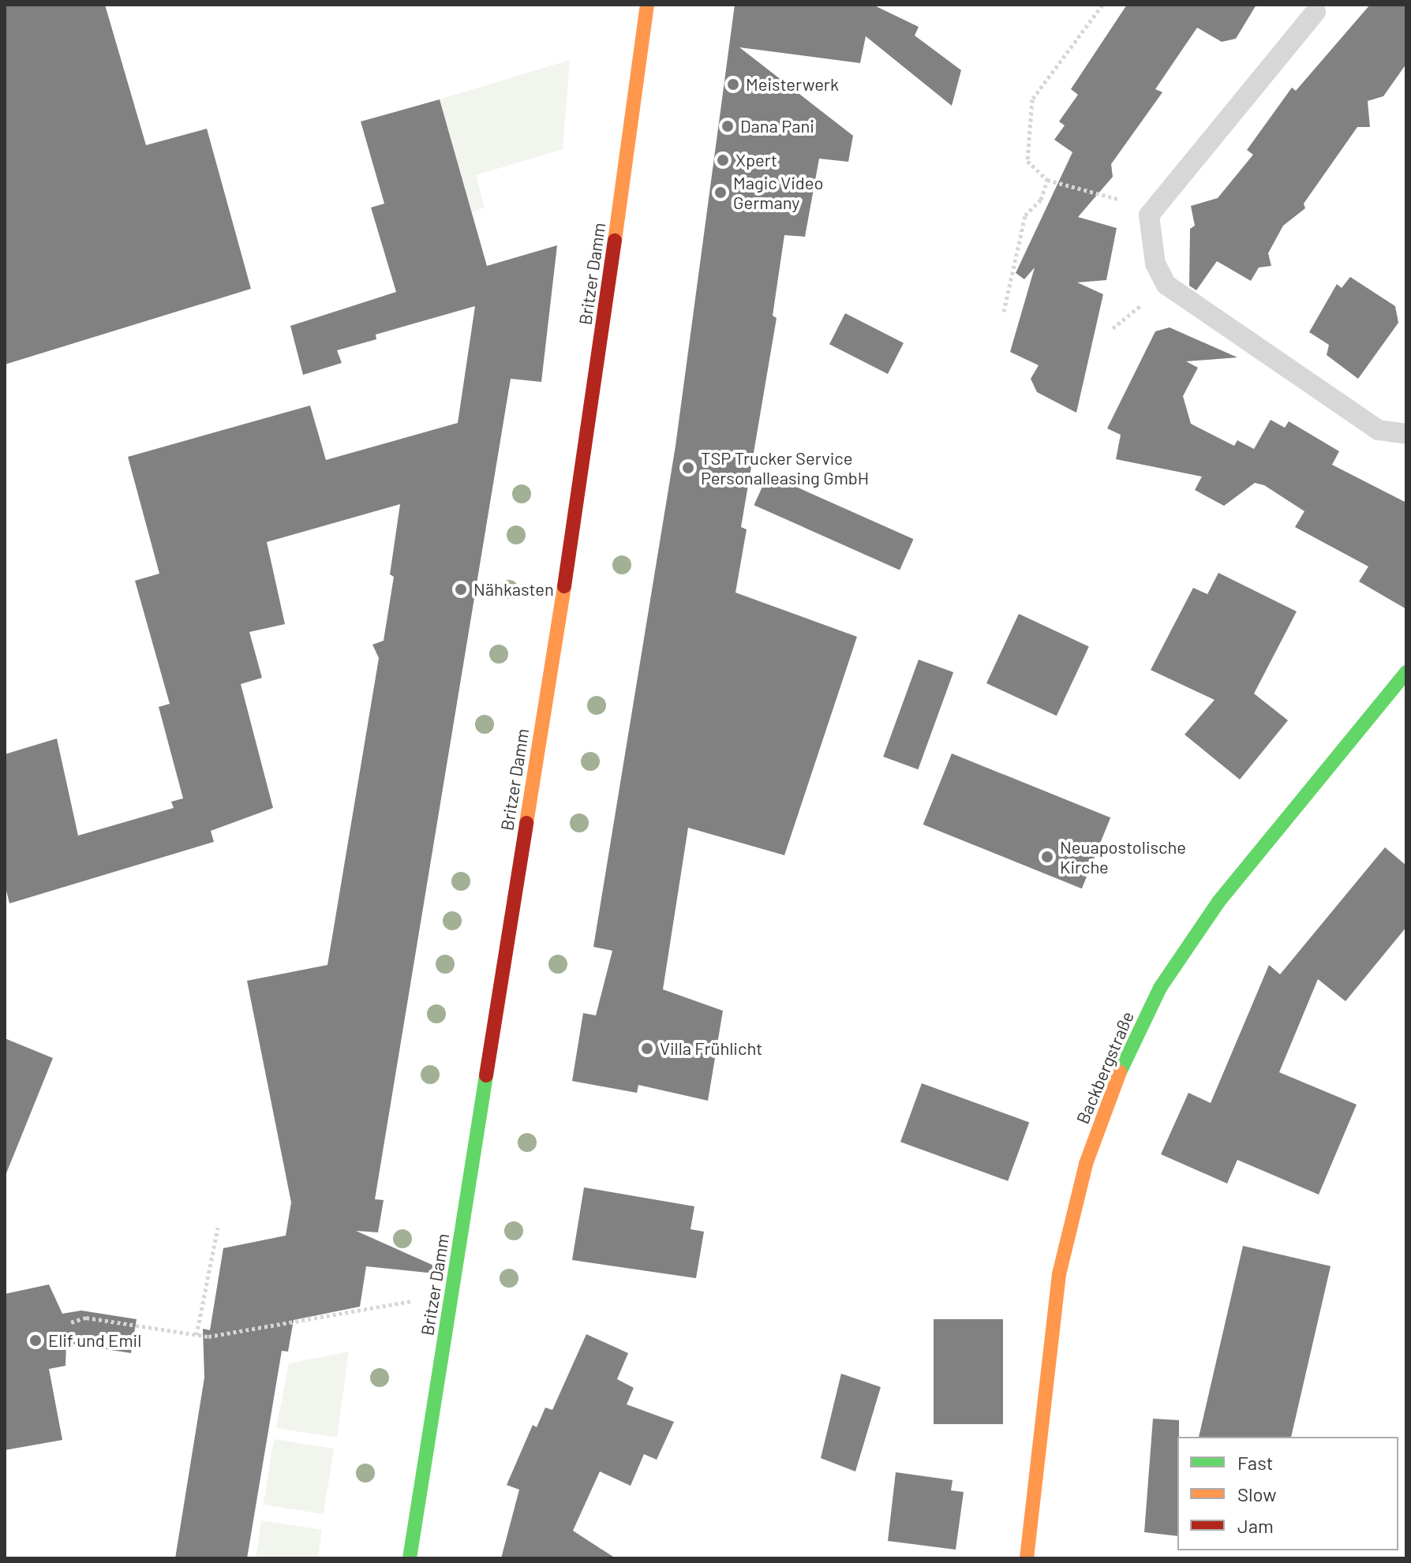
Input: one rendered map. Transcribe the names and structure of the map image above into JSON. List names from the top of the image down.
{
  "streets": {
    "main road": ["Britzer Damm", "Backbergstraße"]
  },
  "places": [
    "Meisterwerk",
    "Dana Pani",
    "Xpert",
    "Magic Video Germany",
    "TSP Trucker Service Personalleasing GmbH",
    "Nähkasten",
    "Neuapostolische Kirche",
    "Villa Frühlicht",
    "Elif und Emil"
  ],
  "legend": ["Fast", "Slow", "Jam"]
}
